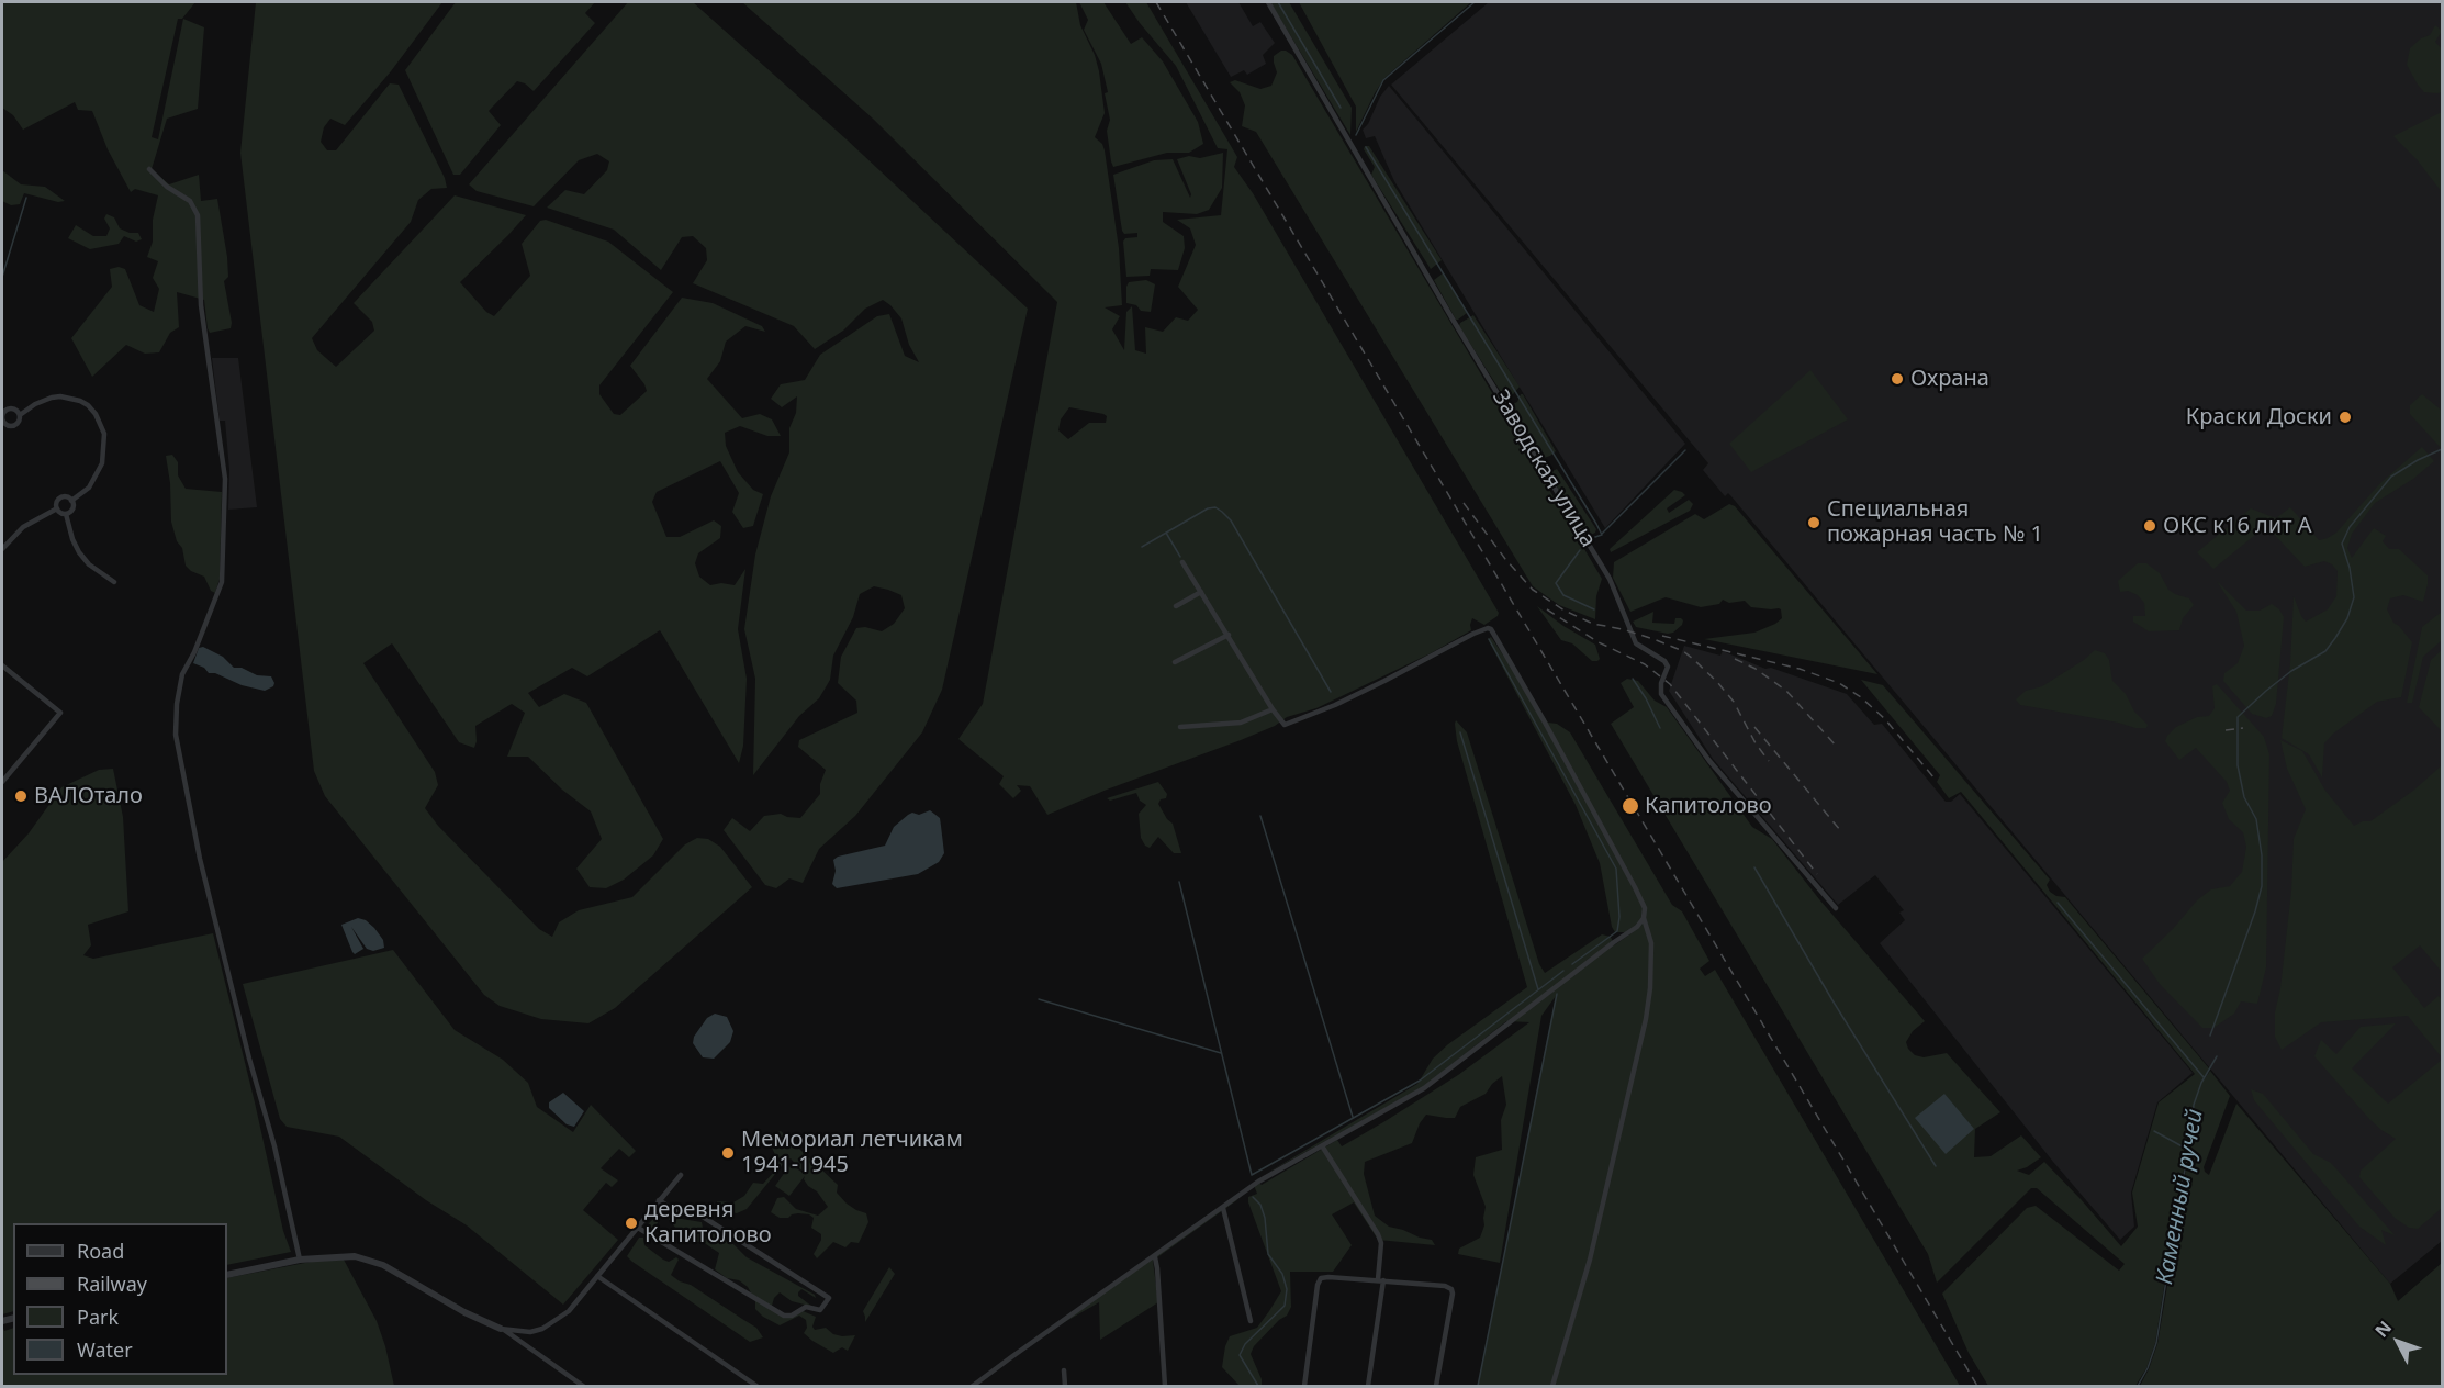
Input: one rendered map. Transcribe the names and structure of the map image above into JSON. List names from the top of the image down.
{
  "streets": {
    "street": ["Заводская улица"]
  },
  "water": ["Каменный ручей"],
  "places": [
    "Охрана",
    "Краски Доски",
    "Специальная пожарная часть № 1",
    "ОКС к16 лит А",
    "ВАЛОтало",
    "Капитолово",
    "Мемориал летчикам 1941-1945",
    "деревня Капитолово"
  ],
  "legend": [
    "Road",
    "Railway",
    "Park",
    "Water"
  ],
  "north": "top left"
}
